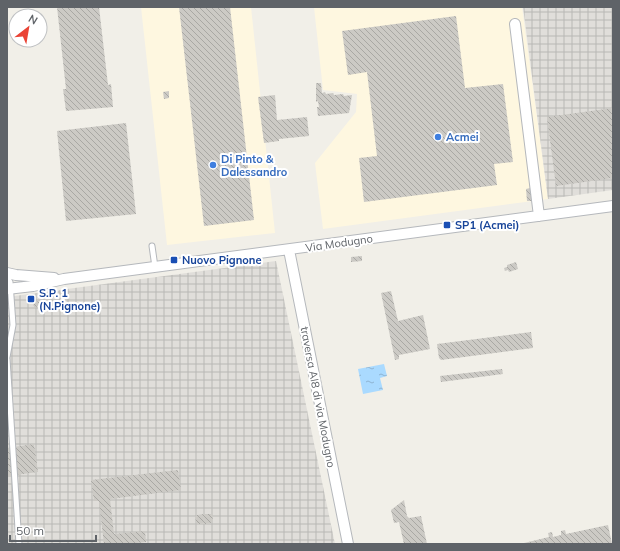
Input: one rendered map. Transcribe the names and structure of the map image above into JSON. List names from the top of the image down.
{
  "streets": {
    "street": ["Via Modugno", "traversa AI8 di via Modugno"]
  },
  "crossings": [
    ["Via Modugno", "traversa AI8 di via Modugno"]
  ],
  "places": {
    "other": ["Acmei", "Di Pinto & Dalessandro"],
    "transit": ["SP1 (Acmei)", "Nuovo Pignone", "S.P. 1 (N.Pignone)"]
  },
  "scale_bar": "50 m",
  "north": "top right"
}
